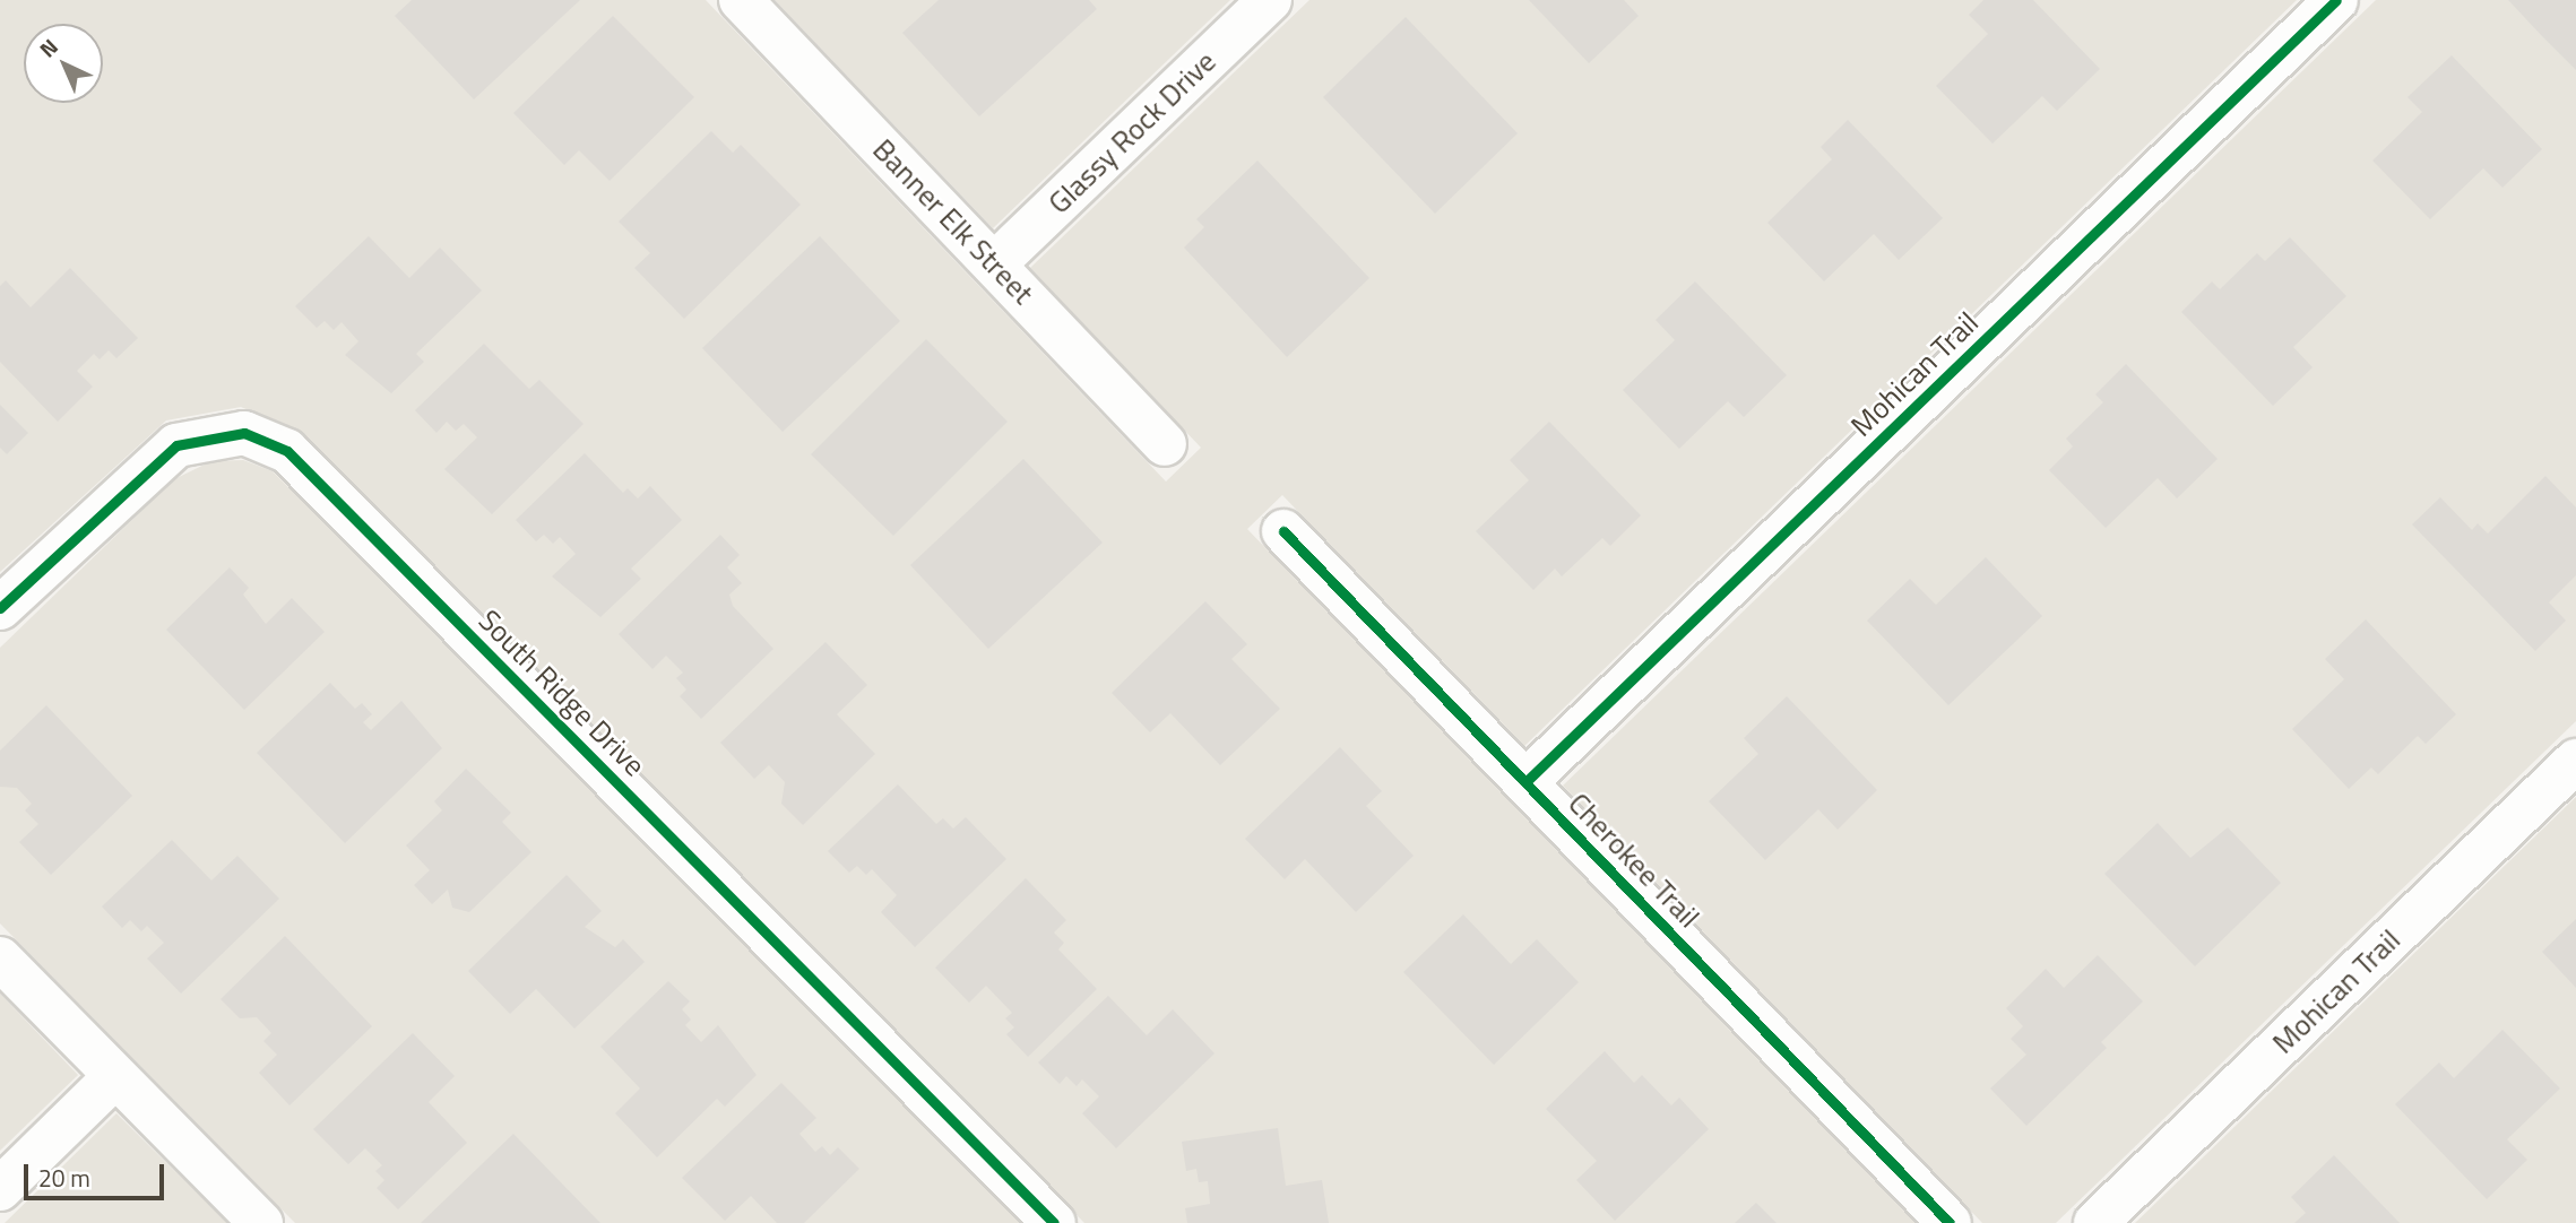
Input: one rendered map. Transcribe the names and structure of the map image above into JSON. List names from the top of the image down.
{
  "streets": {
    "street": [
      "Glassy Rock Drive",
      "Banner Elk Street",
      "Mohican Trail",
      "South Ridge Drive",
      "Cherokee Trail"
    ]
  },
  "crossings": [
    ["Glassy Rock Drive", "Banner Elk Street"],
    ["Mohican Trail", "Cherokee Trail"]
  ],
  "scale_bar": "20 m",
  "north": "top left"
}
